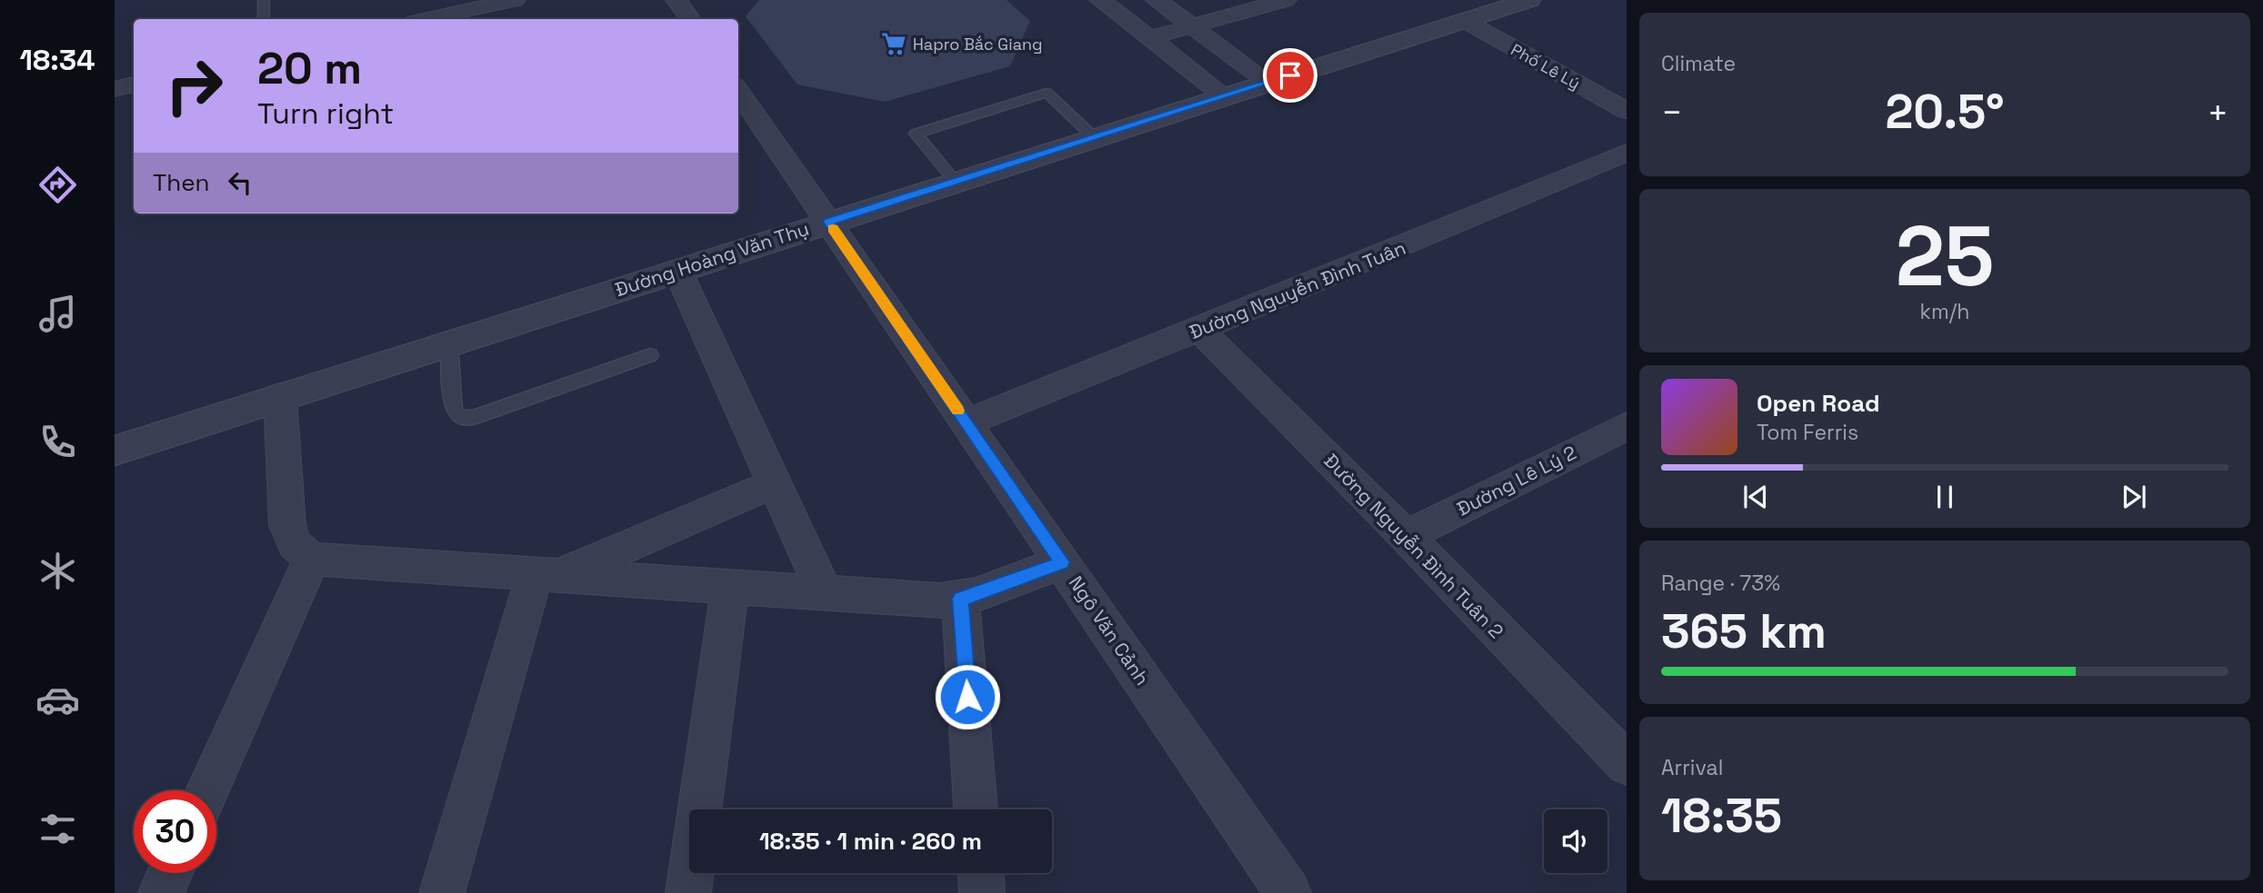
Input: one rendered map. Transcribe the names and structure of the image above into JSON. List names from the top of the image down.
{
  "streets": {
    "street": [
      "Phố Lê Lý",
      "Đường Hoàng Văn Thụ",
      "Đường Nguyễn Đình Tuân",
      "Đường Lê Lý 2",
      "Đường Nguyễn Đình Tuân 2",
      "Ngô Văn Cảnh"
    ]
  },
  "crossings": [
    ["Phố Lê Lý", "Đường Hoàng Văn Thụ"],
    ["Đường Hoàng Văn Thụ", "Ngô Văn Cảnh"],
    ["Đường Nguyễn Đình Tuân", "Đường Nguyễn Đình Tuân 2"],
    ["Đường Nguyễn Đình Tuân", "Ngô Văn Cảnh"],
    ["Đường Lê Lý 2", "Đường Nguyễn Đình Tuân 2"]
  ],
  "places": {
    "supermarket": ["Hapro Bắc Giang"]
  },
  "page": {
    "tabs": "18:34",
    "tile": [
      "Climate",
      ["25", "km/h"],
      ["Range · 73%", "365 km"],
      ["Arrival", "18:35"]
    ],
    "turn": ["20 m", "Turn right"],
    "heat": ["−", "20.5°", "+"],
    "then": "Then",
    "song": ["Open Road", "Tom Ferris"],
    "limit": "30",
    "trip": "18:35 · 1 min · 260 m"
  }
}
